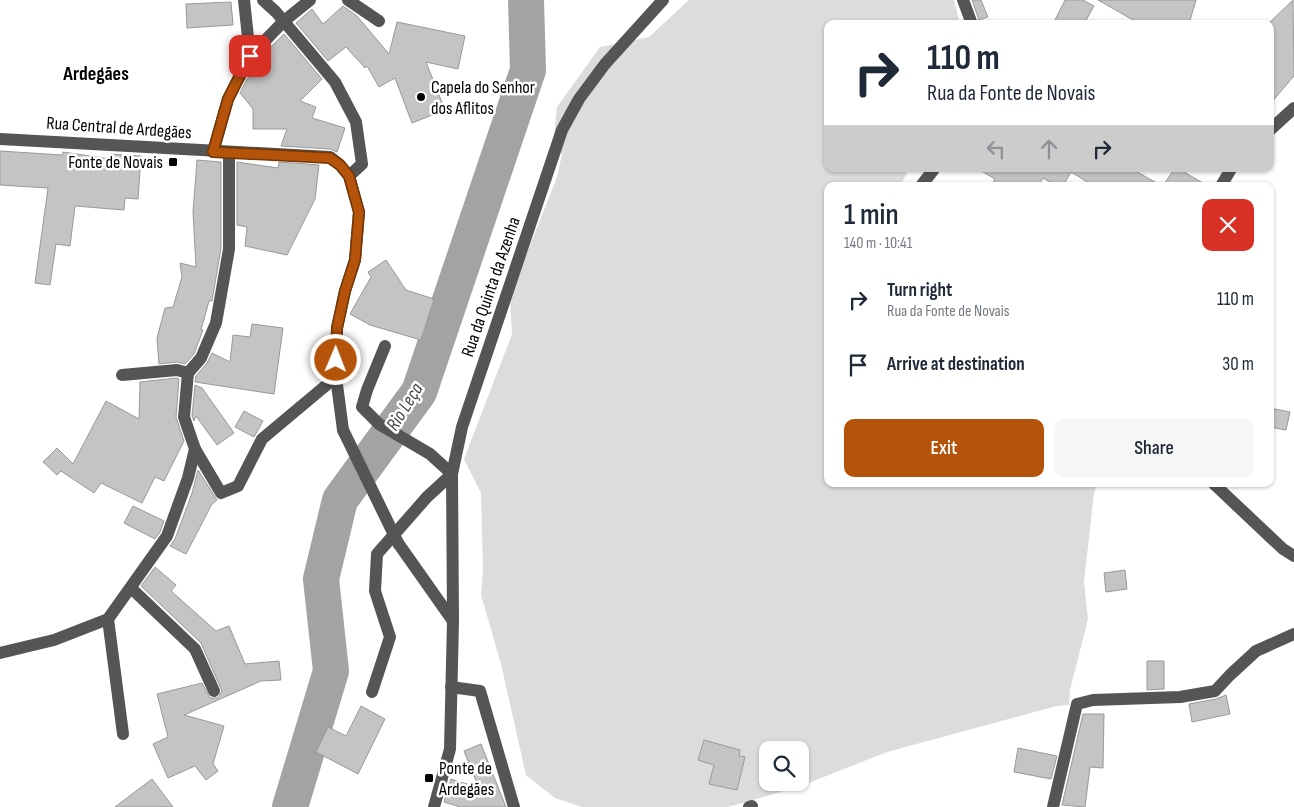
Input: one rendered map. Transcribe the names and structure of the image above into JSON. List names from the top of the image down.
{
  "streets": {
    "street": ["Rua Central de Ardegães", "Rua da Quinta da Azenha"]
  },
  "districts": ["Ardegães"],
  "water": ["Rio Leça"],
  "places": {
    "other": ["Capela do Senhor dos Aflitos"],
    "transit": ["Fonte de Novais", "Ponte de Ardegães"]
  },
  "page": {
    "turn": ["110 m", "Rua da Fonte de Novais"],
    "heading": ["1 min", "140 m · 10:41"],
    "list": [
      {
        "name": "Turn right",
        "note": "Rua da Fonte de Novais",
        "value": "110 m"
      },
      {
        "name": "Arrive at destination",
        "value": "30 m"
      }
    ],
    "buttons": ["Exit", "Share"]
  }
}
